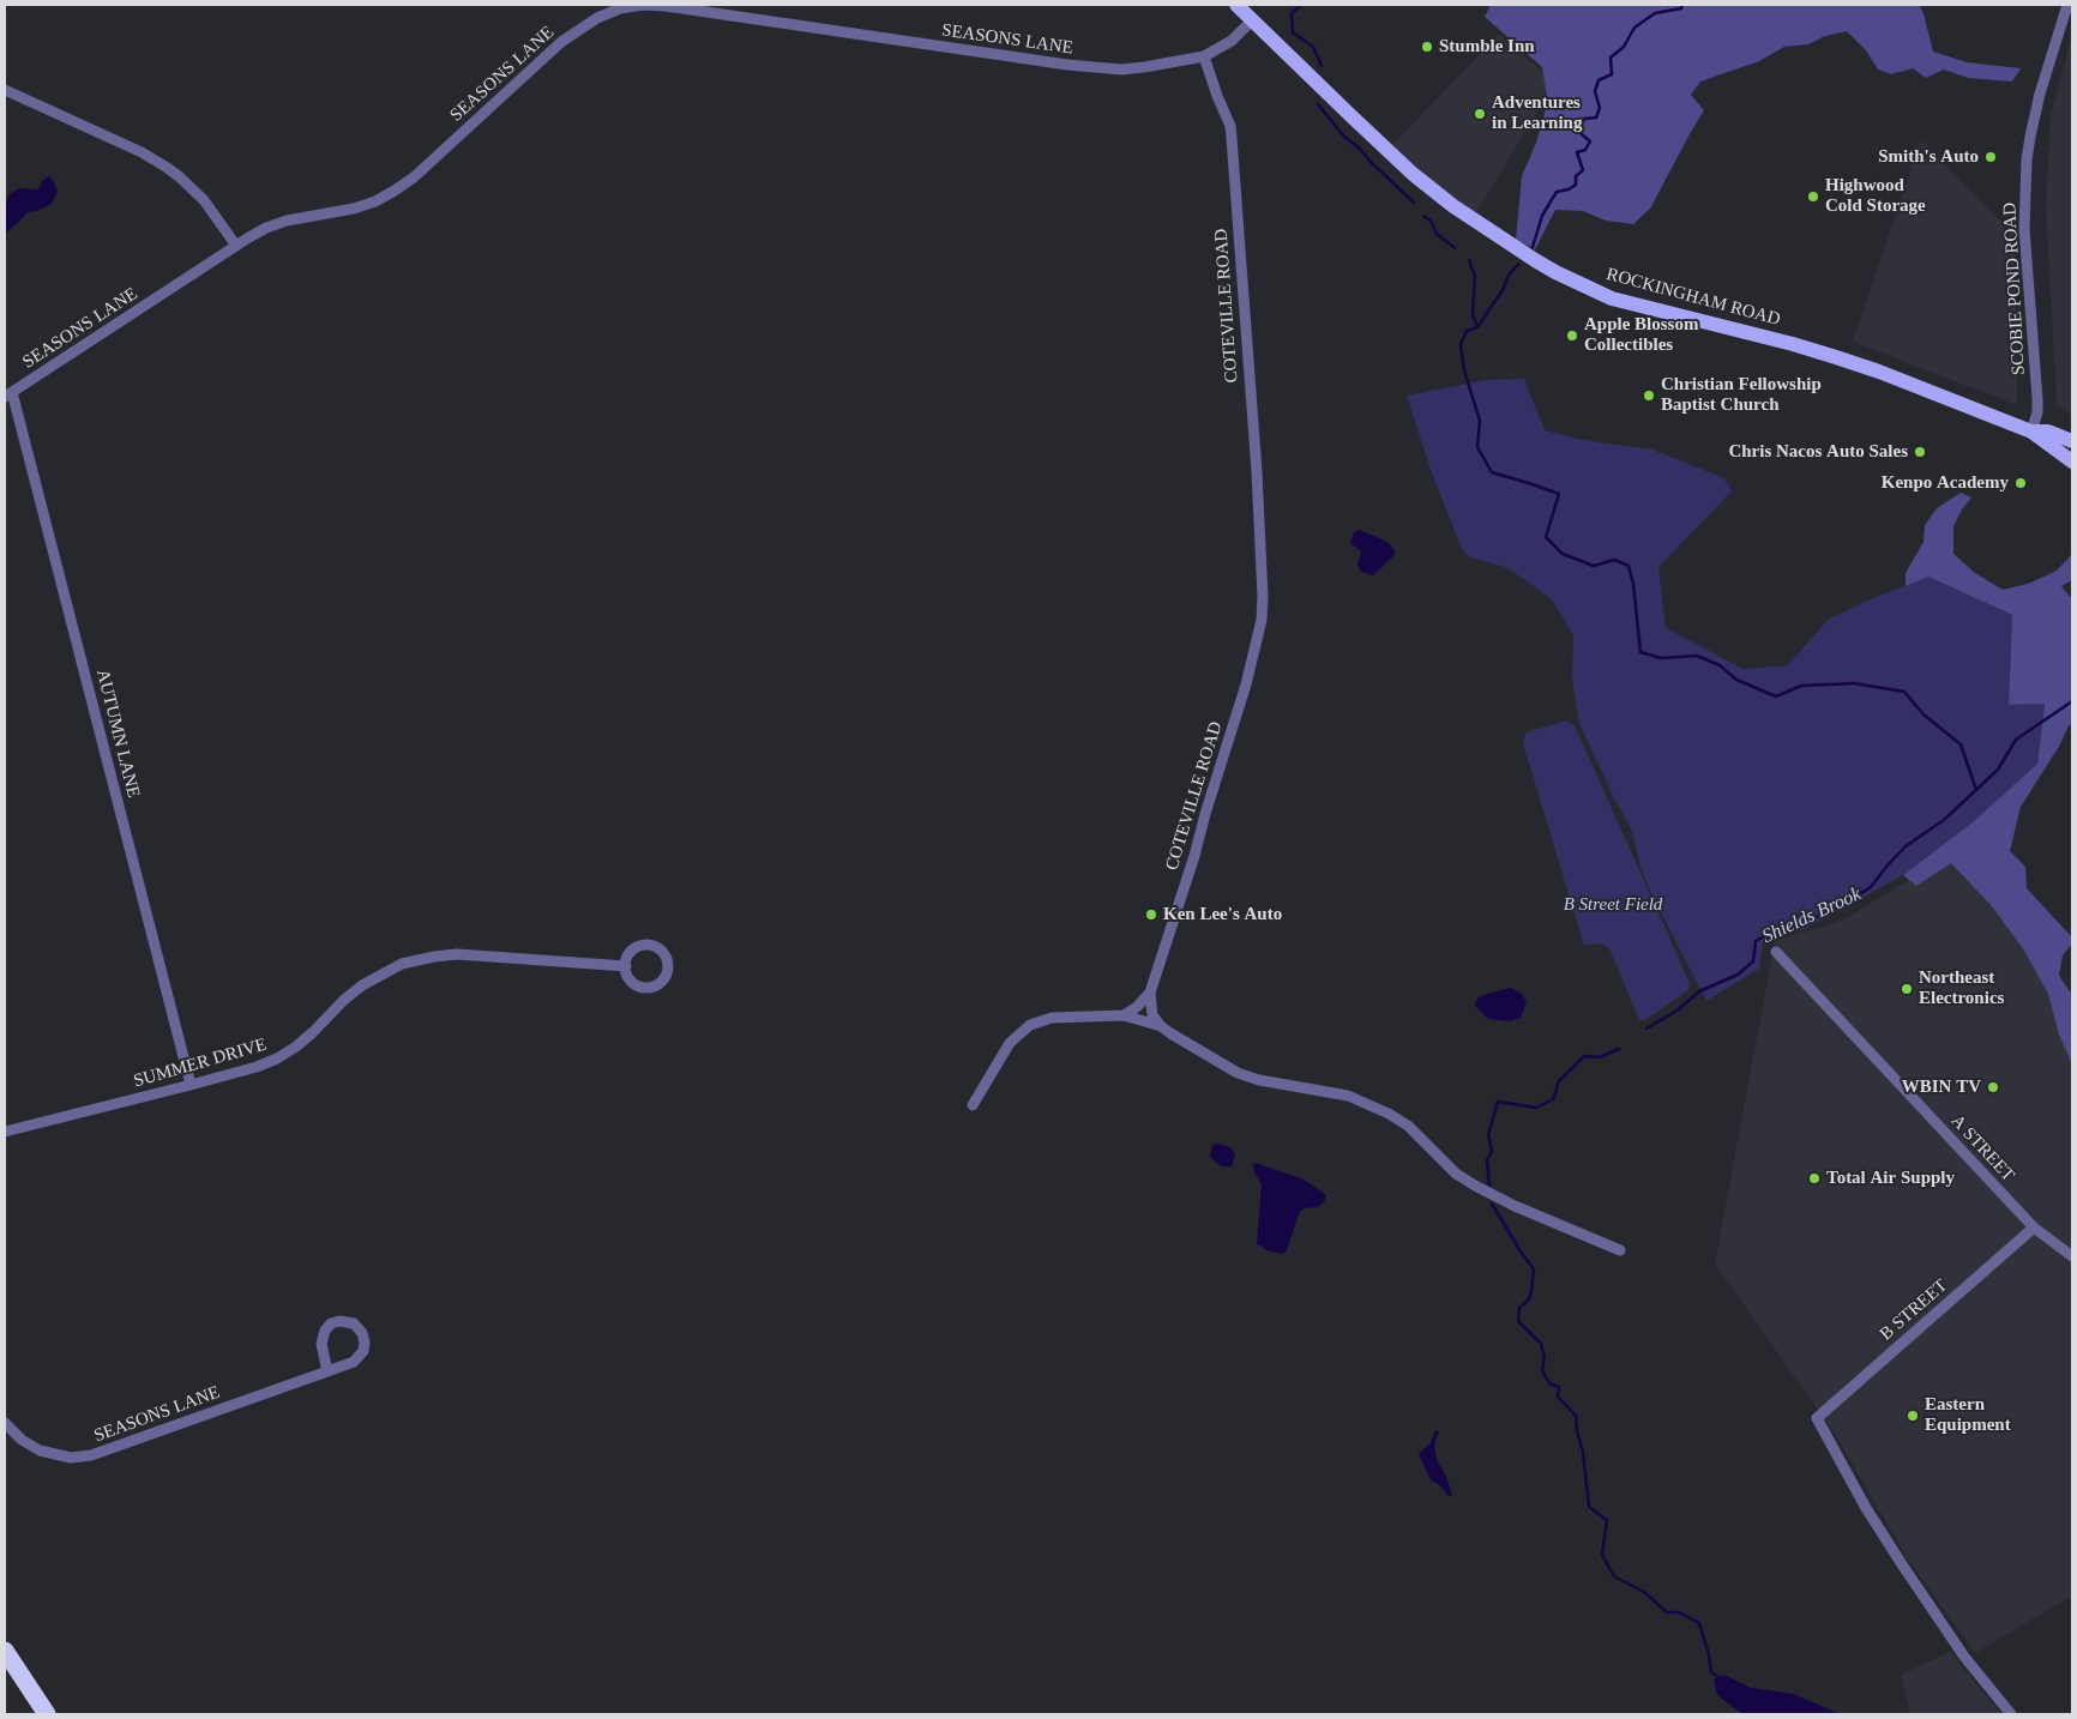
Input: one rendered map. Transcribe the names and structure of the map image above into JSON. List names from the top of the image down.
{
  "streets": {
    "main road": ["ROCKINGHAM ROAD"],
    "street": [
      "SEASONS LANE",
      "SCOBIE POND ROAD",
      "COTEVILLE ROAD",
      "AUTUMN LANE",
      "SUMMER DRIVE",
      "A STREET",
      "B STREET"
    ]
  },
  "crossings": [
    ["SEASONS LANE", "ROCKINGHAM ROAD"],
    ["SEASONS LANE", "COTEVILLE ROAD"],
    ["SEASONS LANE", "AUTUMN LANE"],
    ["SCOBIE POND ROAD", "ROCKINGHAM ROAD"],
    ["AUTUMN LANE", "SUMMER DRIVE"],
    ["A STREET", "B STREET"]
  ],
  "water": ["Shields Brook"],
  "parks": ["B Street Field"],
  "places": [
    "Stumble Inn",
    "Adventures in Learning",
    "Smith's Auto",
    "Highwood Cold Storage",
    "Apple Blossom Collectibles",
    "Christian Fellowship Baptist Church",
    "Chris Nacos Auto Sales",
    "Kenpo Academy",
    "Ken Lee's Auto",
    "Northeast Electronics",
    "WBIN TV",
    "Total Air Supply",
    "Eastern Equipment"
  ]
}
